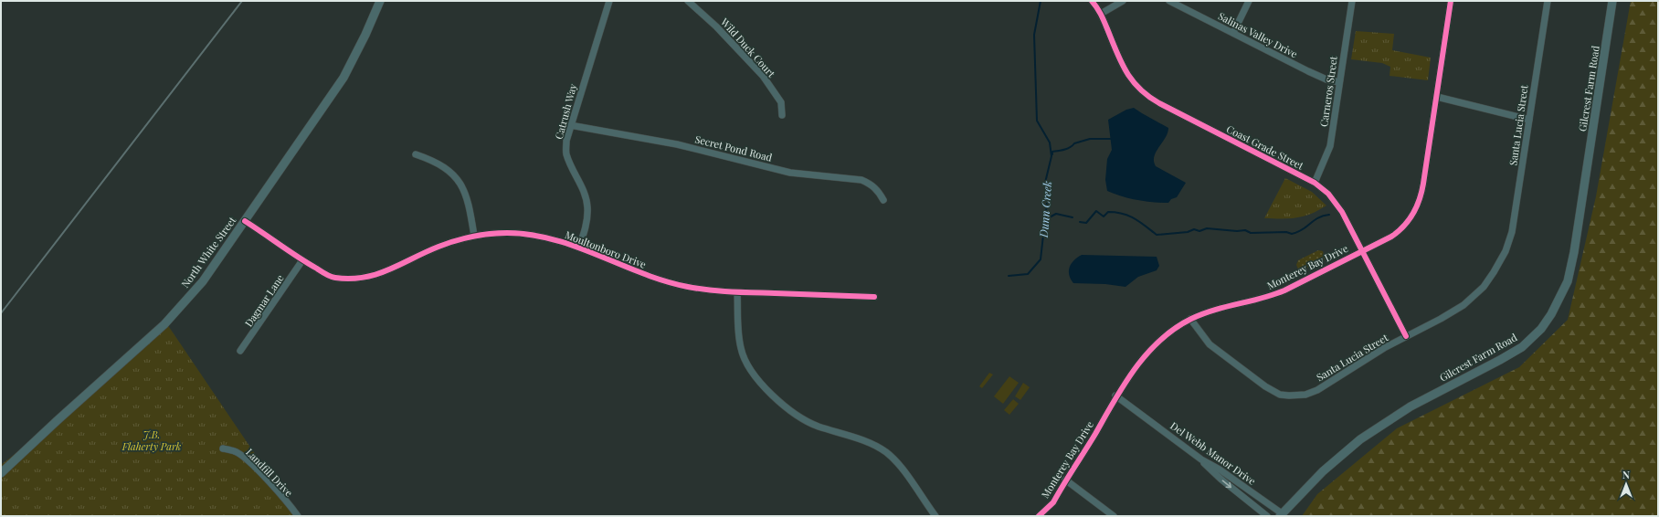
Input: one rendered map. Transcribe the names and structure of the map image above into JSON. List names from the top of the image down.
{
  "streets": {
    "main road": ["Gilcrest Farm Road", "North White Street"],
    "street": [
      "Salinas Valley Drive",
      "Wild Duck Court",
      "Carneros Street",
      "Catrush Way",
      "Santa Lucia Street",
      "Coast Grade Street",
      "Secret Pond Road",
      "Moultonboro Drive",
      "Monterey Bay Drive",
      "Dagmar Lane",
      "Del Webb Manor Drive",
      "Landfill Drive"
    ]
  },
  "crossings": [
    ["Salinas Valley Drive", "Carneros Street"],
    ["Gilcrest Farm Road", "Del Webb Manor Drive"],
    ["Carneros Street", "Coast Grade Street"],
    ["Catrush Way", "Secret Pond Road"],
    ["Catrush Way", "Moultonboro Drive"],
    ["Santa Lucia Street", "Coast Grade Street"],
    ["Santa Lucia Street", "Monterey Bay Drive"],
    ["Coast Grade Street", "Monterey Bay Drive"],
    ["Moultonboro Drive", "North White Street"],
    ["Moultonboro Drive", "Dagmar Lane"],
    ["Monterey Bay Drive", "Del Webb Manor Drive"]
  ],
  "water": ["Dunn Creek"],
  "parks": ["J.B. Flaherty Park"],
  "north": "top"
}
